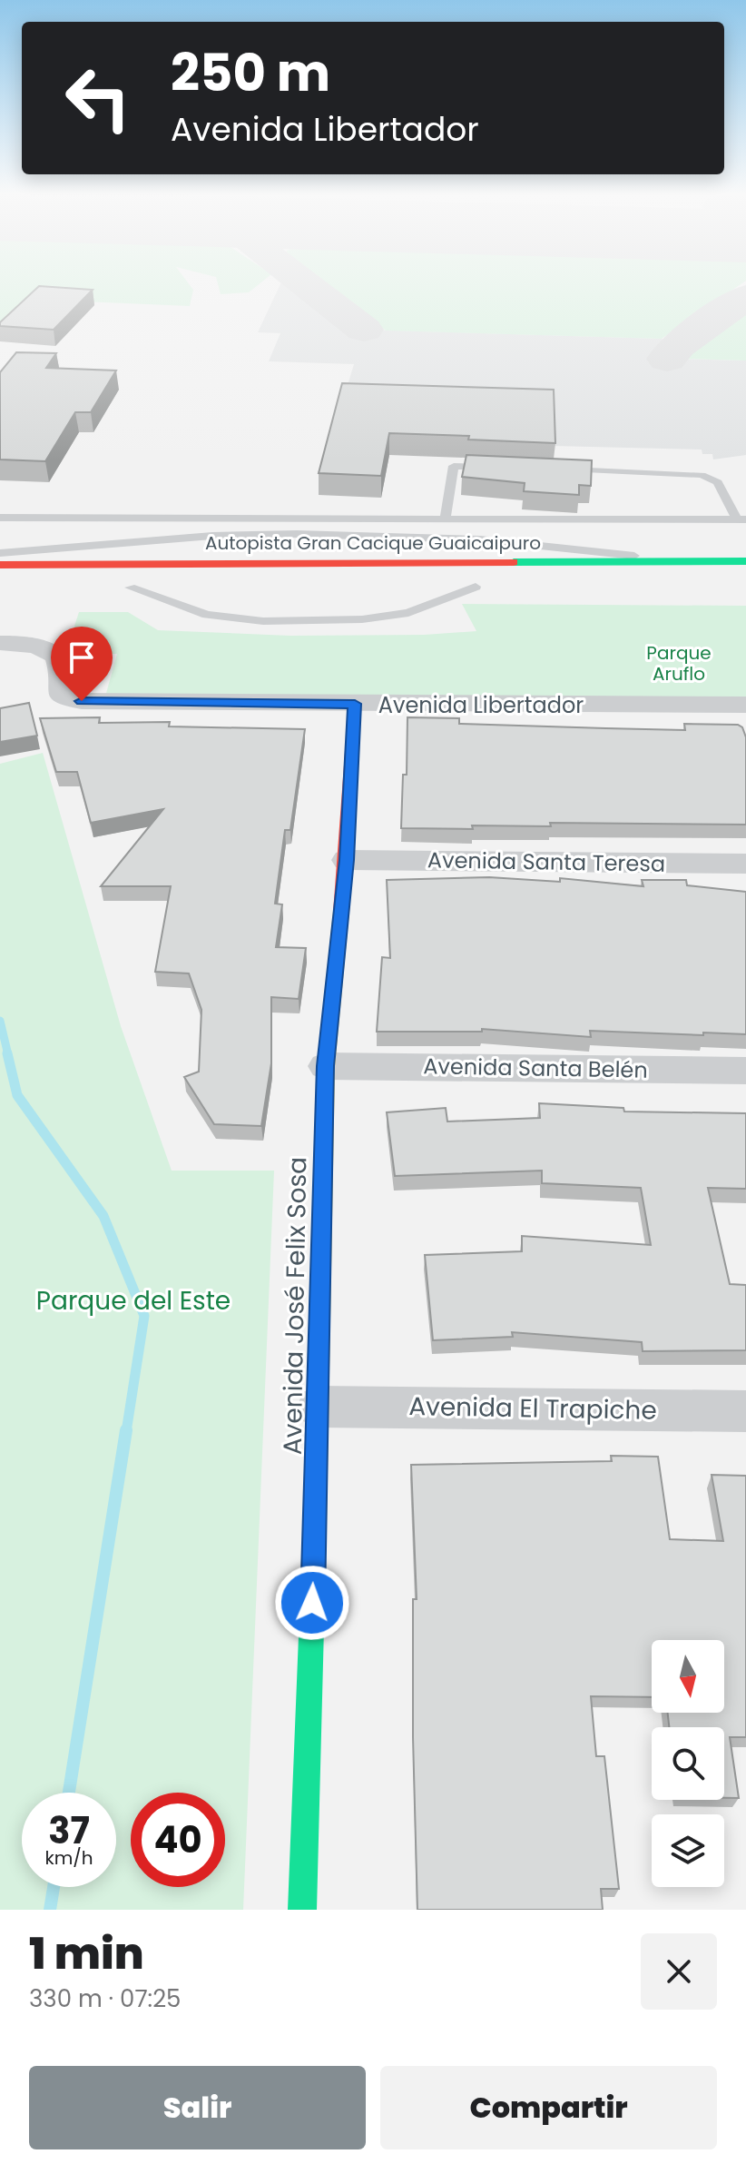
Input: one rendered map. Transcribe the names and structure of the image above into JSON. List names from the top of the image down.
{
  "streets": {
    "main road": ["Autopista Gran Cacique Guaicaipuro", "Avenida José Felix Sosa"],
    "street": [
      "Avenida Libertador",
      "Avenida Santa Teresa",
      "Avenida Santa Belén",
      "Avenida El Trapiche"
    ]
  },
  "crossings": [
    ["Avenida Libertador", "Avenida José Felix Sosa"],
    ["Avenida Santa Teresa", "Avenida José Felix Sosa"],
    ["Avenida Santa Belén", "Avenida José Felix Sosa"],
    ["Avenida José Felix Sosa", "Avenida El Trapiche"]
  ],
  "parks": ["Parque Aruflo", "Parque del Este"],
  "north": "bottom",
  "page": {
    "turn": ["250 m", "Avenida Libertador"],
    "speed": "37 km/h",
    "limit": "40",
    "heading": ["1 min", "330 m · 07:25"],
    "buttons": ["Salir", "Compartir"]
  }
}
